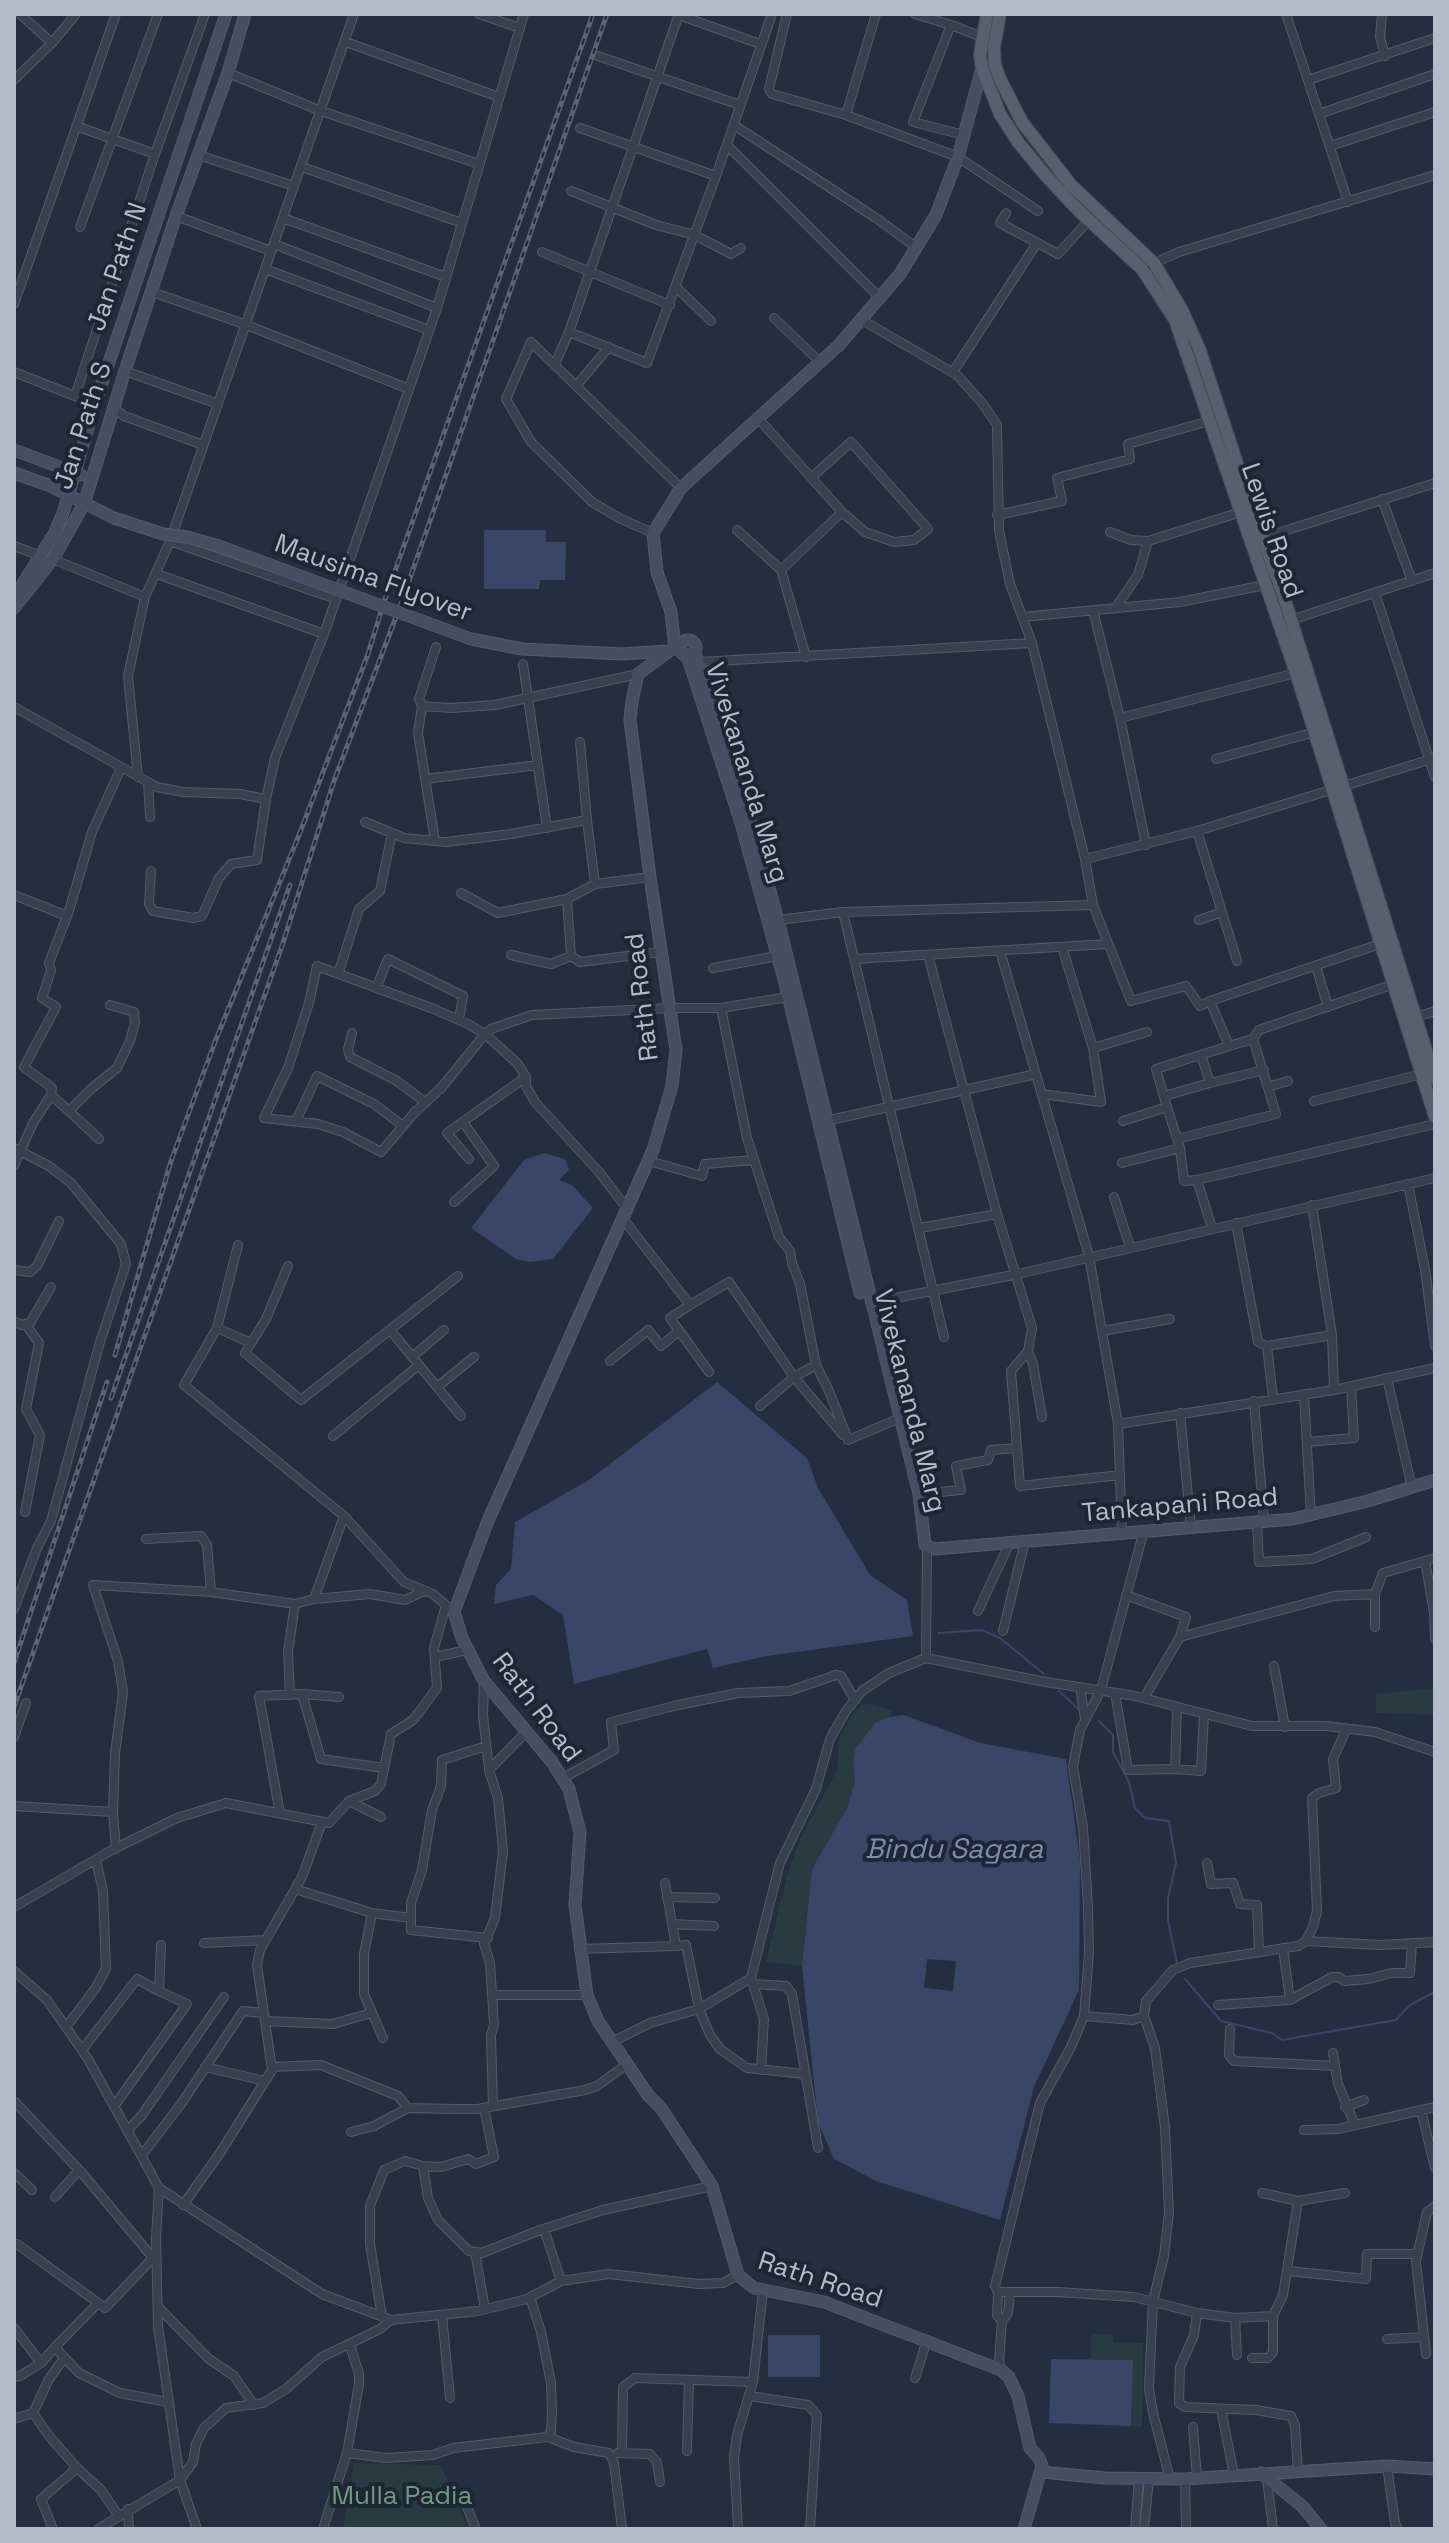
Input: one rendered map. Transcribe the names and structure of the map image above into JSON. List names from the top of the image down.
{
  "streets": {
    "main road": [
      "Jan Path N",
      "Jan Path S",
      "Lewis Road",
      "Mausima Flyover",
      "Vivekananda Marg",
      "Rath Road",
      "Tankapani Road"
    ]
  },
  "crossings": [
    ["Jan Path N", "Jan Path S"],
    ["Jan Path N", "Mausima Flyover"],
    ["Jan Path S", "Mausima Flyover"],
    ["Vivekananda Marg", "Tankapani Road"]
  ],
  "water": ["Bindu Sagara"],
  "parks": ["Mulla Padia"]
}
